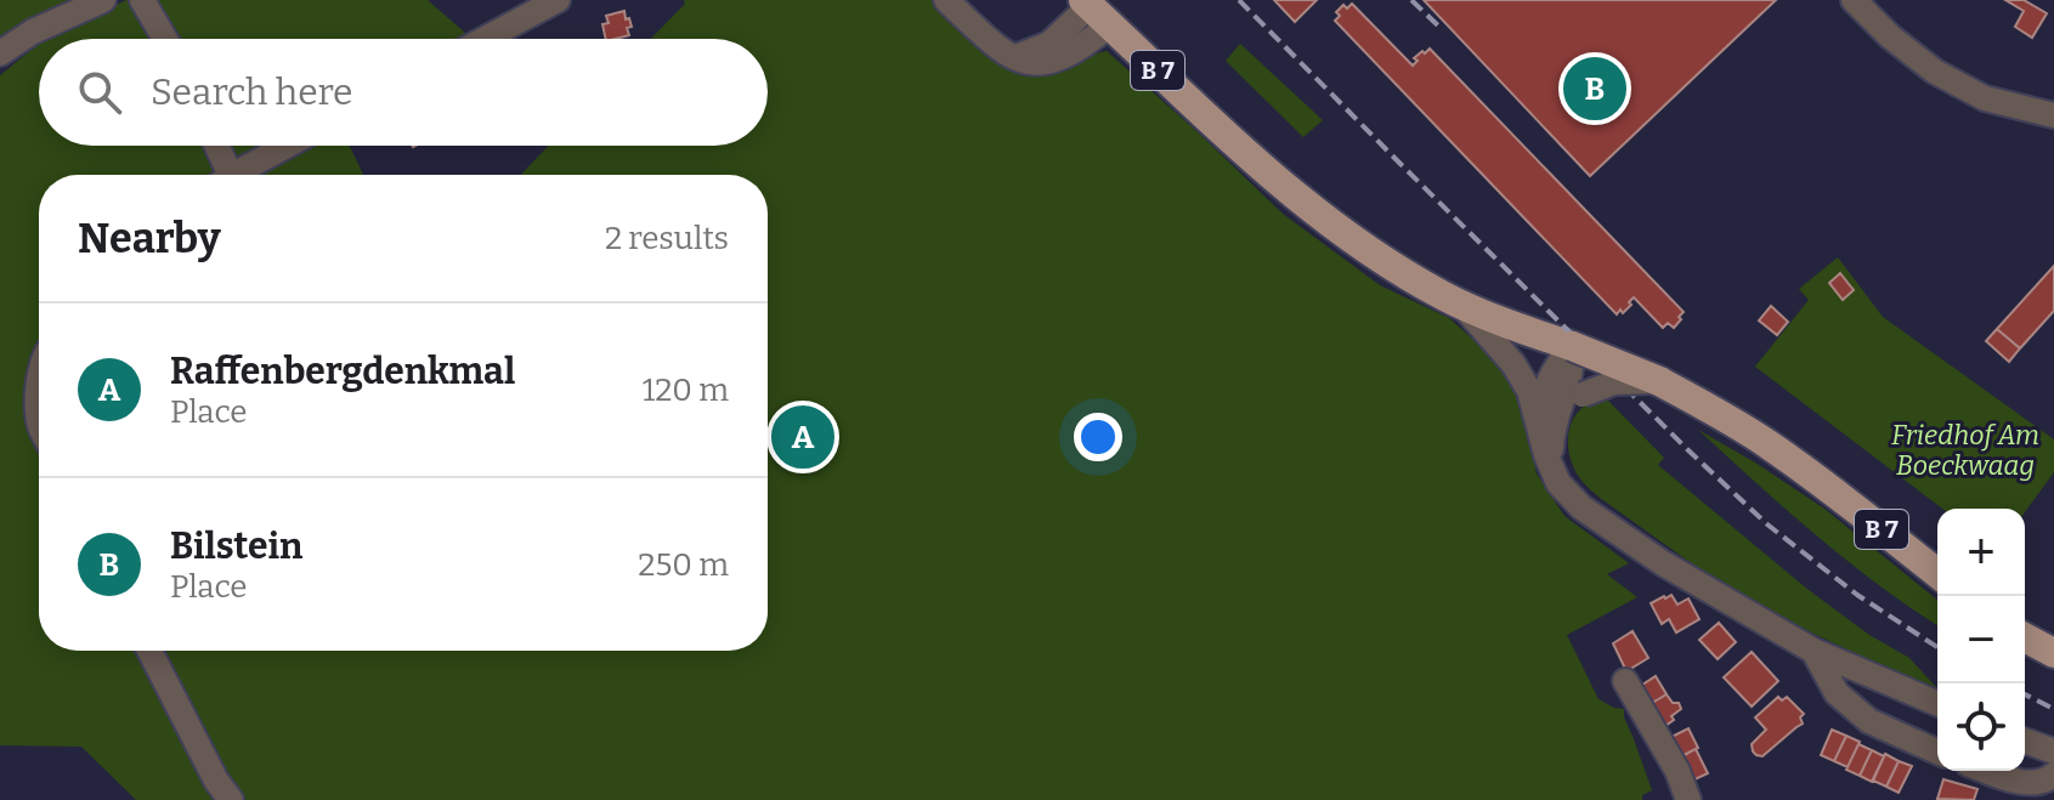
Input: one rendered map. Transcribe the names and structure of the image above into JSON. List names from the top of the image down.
{
  "streets": {
    "main road": ["B 7"]
  },
  "parks": ["Friedhof Am Boeckwaag"],
  "page": {
    "search": "Search here",
    "pins": ["B", "A"],
    "heading": ["Nearby", "2 results"],
    "list": [
      {
        "mark": "A",
        "name": "Raffenbergdenkmal",
        "note": "Place",
        "value": "120 m"
      },
      {
        "mark": "B",
        "name": "Bilstein",
        "note": "Place",
        "value": "250 m"
      }
    ],
    "map_buttons": ["+", "−"]
  }
}
